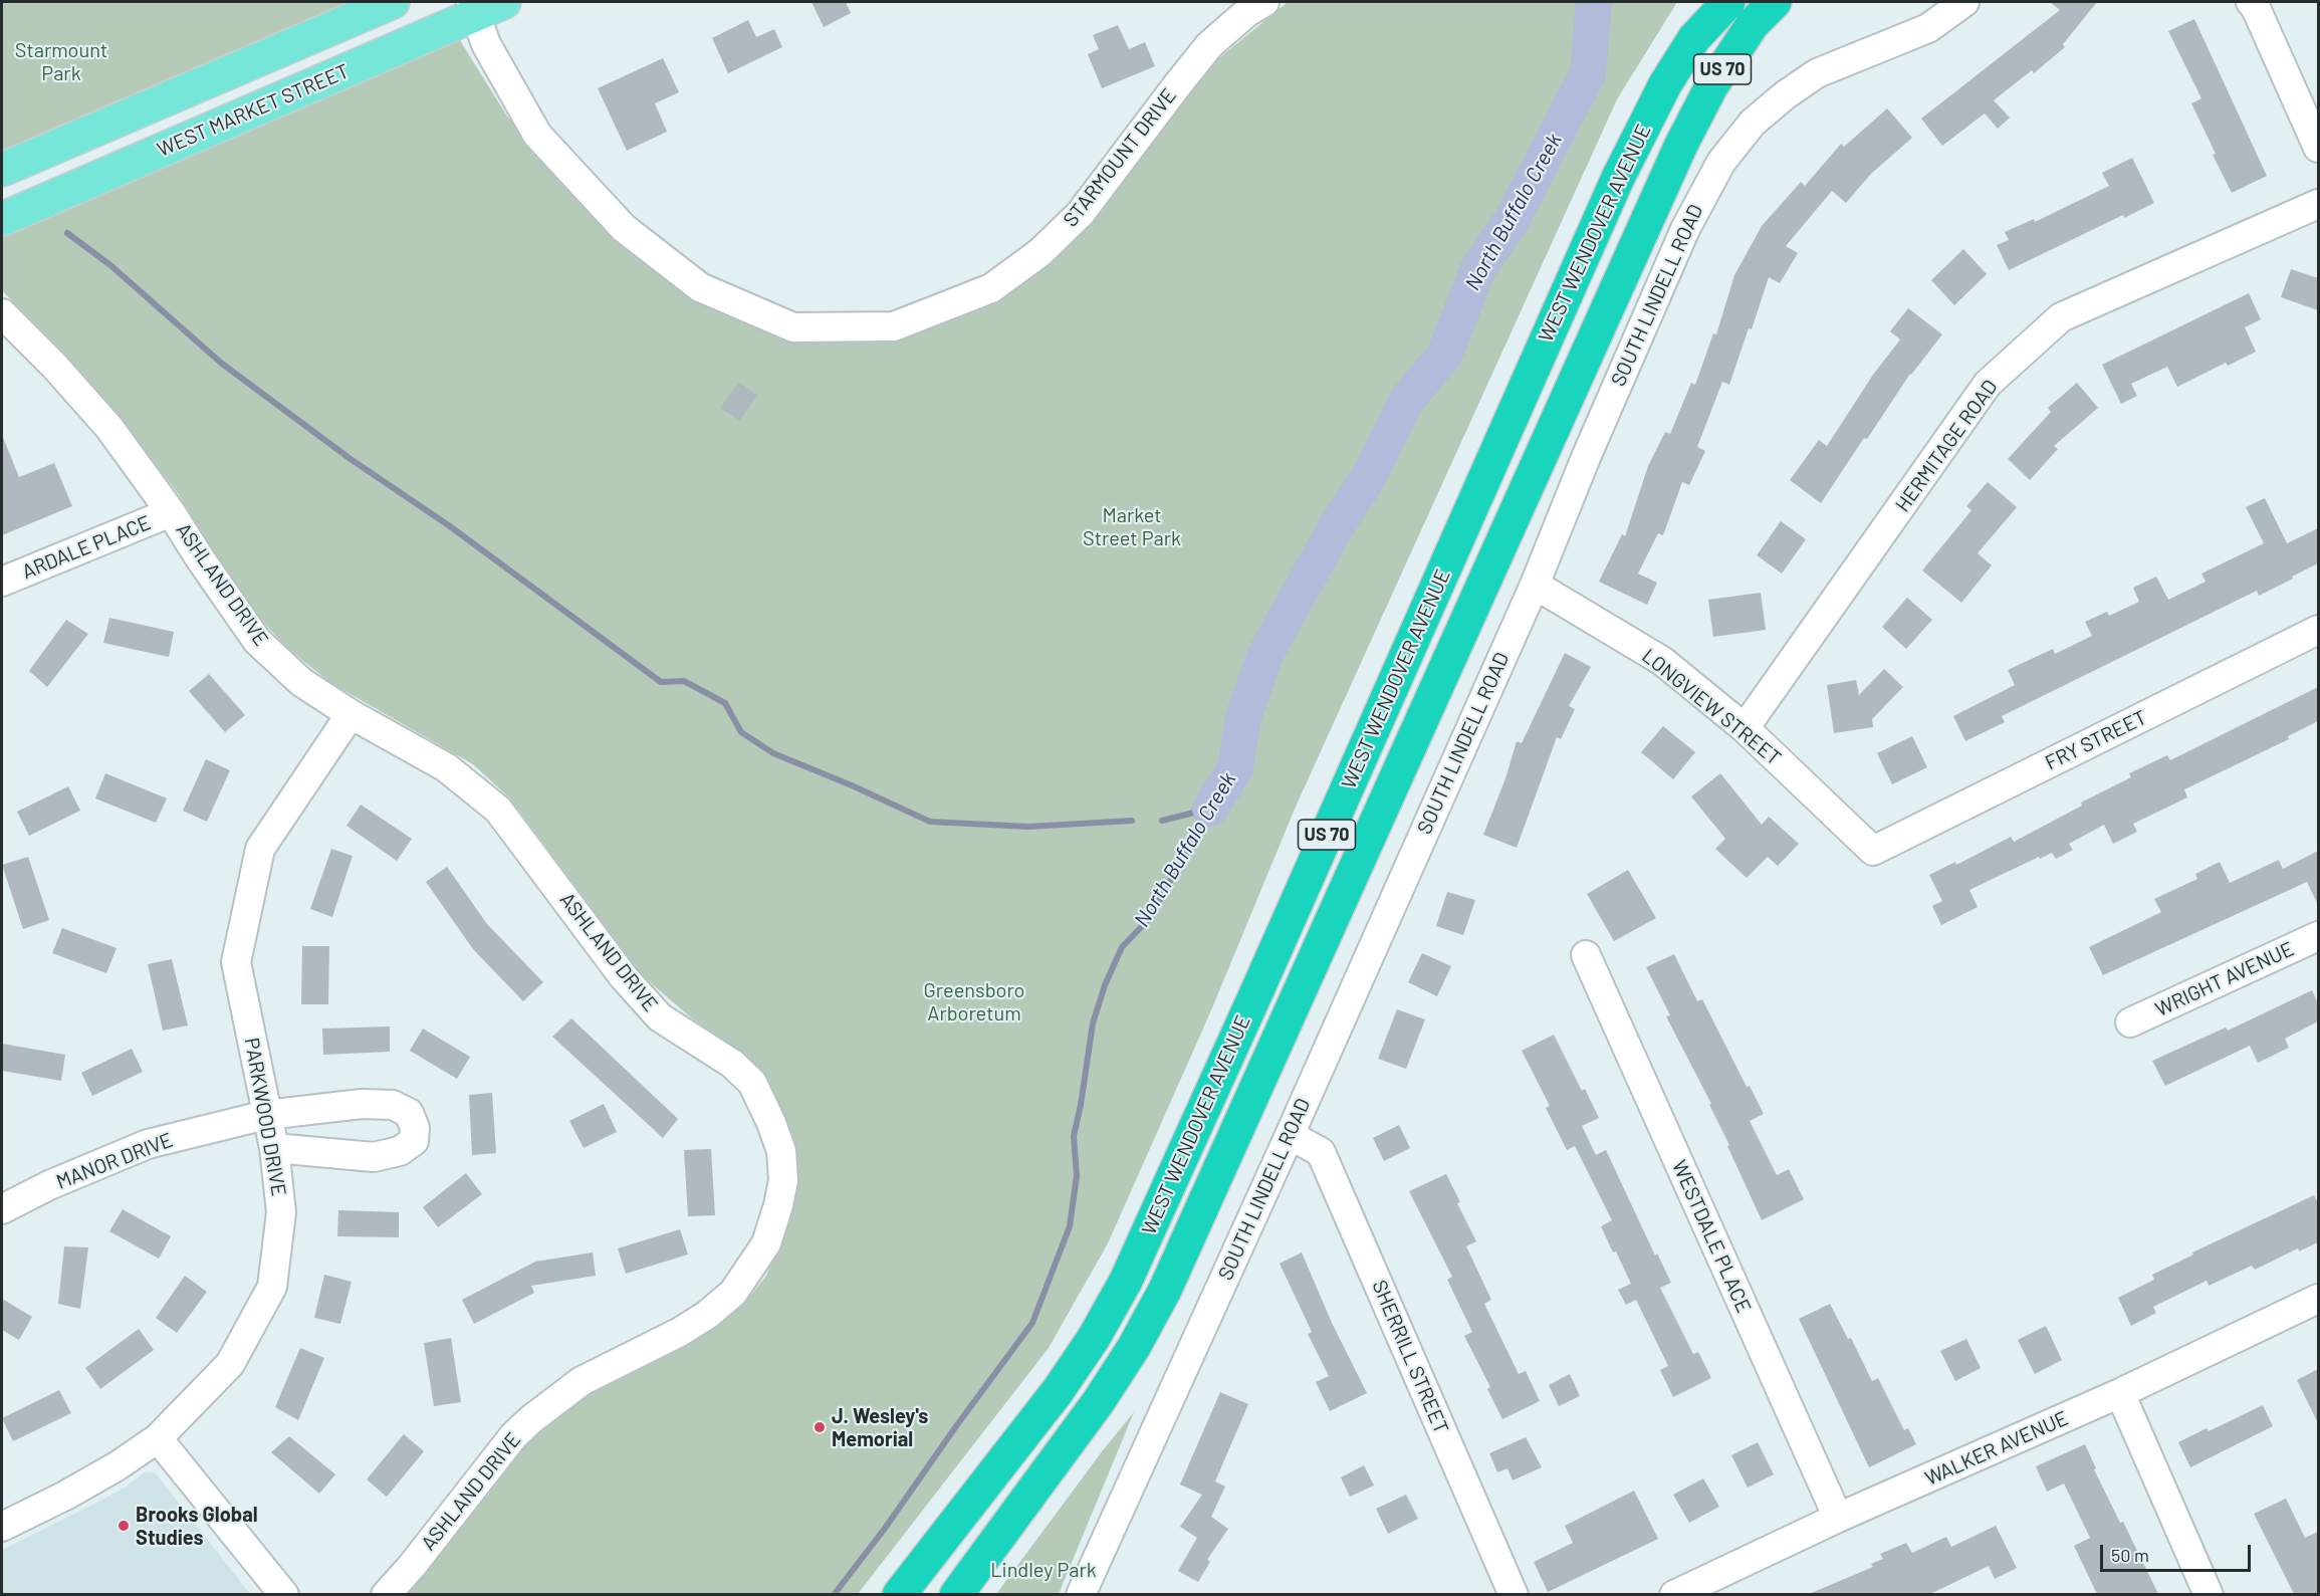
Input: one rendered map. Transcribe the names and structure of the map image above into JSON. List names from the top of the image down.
{
  "streets": {
    "highway": ["US 70", "WEST WENDOVER AVENUE"],
    "main road": ["WEST MARKET STREET"],
    "street": [
      "STARMOUNT DRIVE",
      "SOUTH LINDELL ROAD",
      "HERMITAGE ROAD",
      "ARDALE PLACE",
      "ASHLAND DRIVE",
      "LONGVIEW STREET",
      "FRY STREET",
      "WRIGHT AVENUE",
      "PARKWOOD DRIVE",
      "MANOR DRIVE",
      "WESTDALE PLACE",
      "SHERRILL STREET",
      "WALKER AVENUE"
    ]
  },
  "crossings": [
    ["WEST MARKET STREET", "STARMOUNT DRIVE"],
    ["SOUTH LINDELL ROAD", "LONGVIEW STREET"],
    ["SOUTH LINDELL ROAD", "SHERRILL STREET"],
    ["HERMITAGE ROAD", "LONGVIEW STREET"],
    ["ARDALE PLACE", "ASHLAND DRIVE"],
    ["ASHLAND DRIVE", "PARKWOOD DRIVE"],
    ["LONGVIEW STREET", "FRY STREET"],
    ["PARKWOOD DRIVE", "MANOR DRIVE"],
    ["WESTDALE PLACE", "WALKER AVENUE"]
  ],
  "water": ["North Buffalo Creek"],
  "parks": [
    "Starmount Park",
    "Market Street Park",
    "Greensboro Arboretum",
    "Lindley Park"
  ],
  "places": ["J. Wesley's Memorial", "Brooks Global Studies"],
  "scale_bar": "50 m"
}
